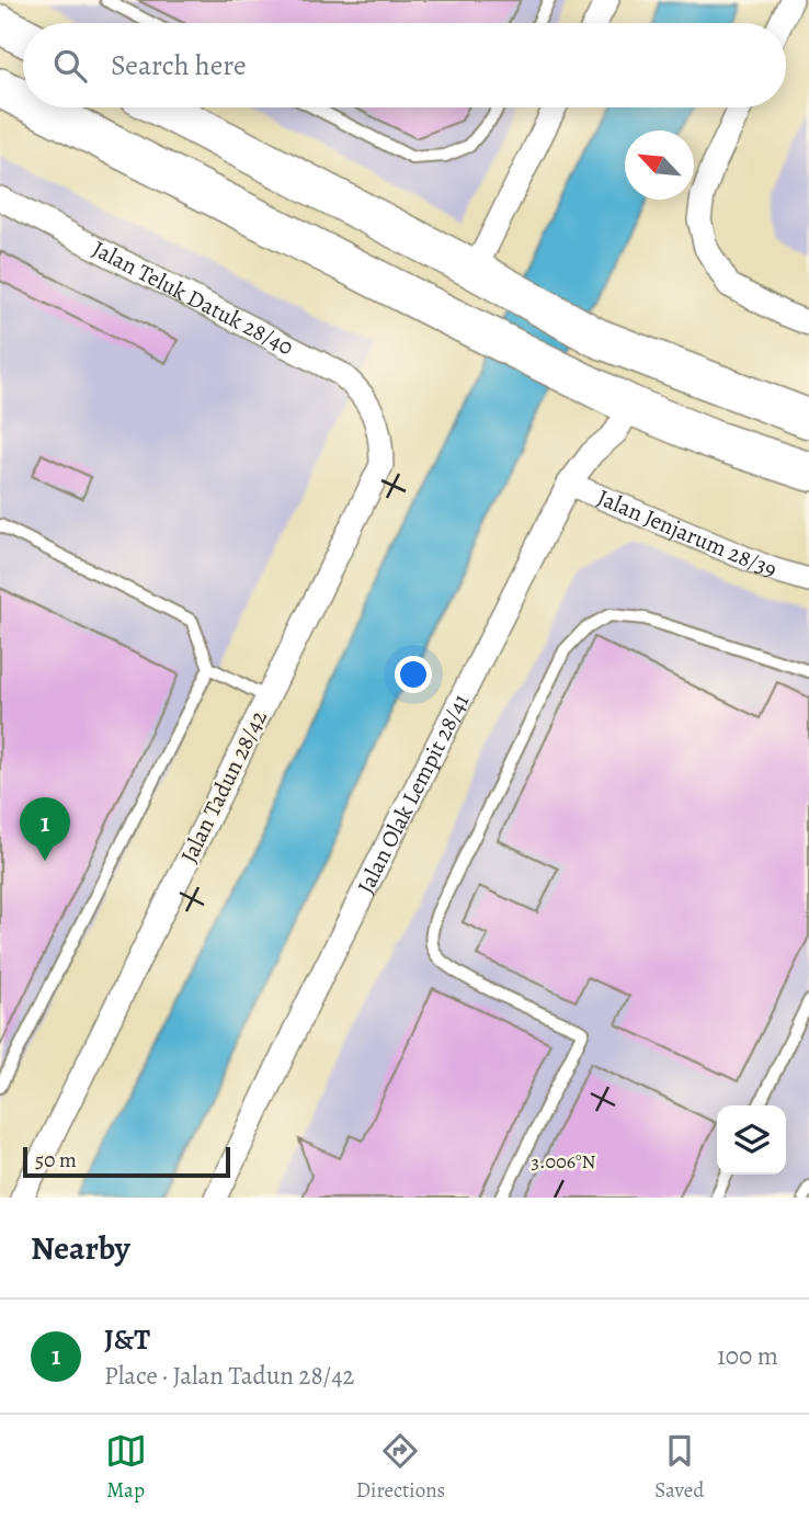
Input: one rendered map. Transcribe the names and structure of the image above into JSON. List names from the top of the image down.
{
  "streets": {
    "street": [
      "Jalan Teluk Datuk 28/40",
      "Jalan Jenjarum 28/39",
      "Jalan Tadun 28/42",
      "Jalan Olak Lempit 28/41"
    ]
  },
  "crossings": [
    ["Jalan Teluk Datuk 28/40", "Jalan Tadun 28/42"],
    ["Jalan Jenjarum 28/39", "Jalan Olak Lempit 28/41"]
  ],
  "scale_bar": "50 m",
  "north": "top left",
  "page": {
    "search": "Search here",
    "pins": "1",
    "scale": "50 m",
    "heading": "Nearby",
    "list": [
      {
        "mark": "1",
        "name": "J&T",
        "note": "Place · Jalan Tadun 28/42",
        "value": "100 m"
      }
    ],
    "nav": ["Map", "Directions", "Saved"]
  },
  "coordinates": ["3.006°N"]
}
